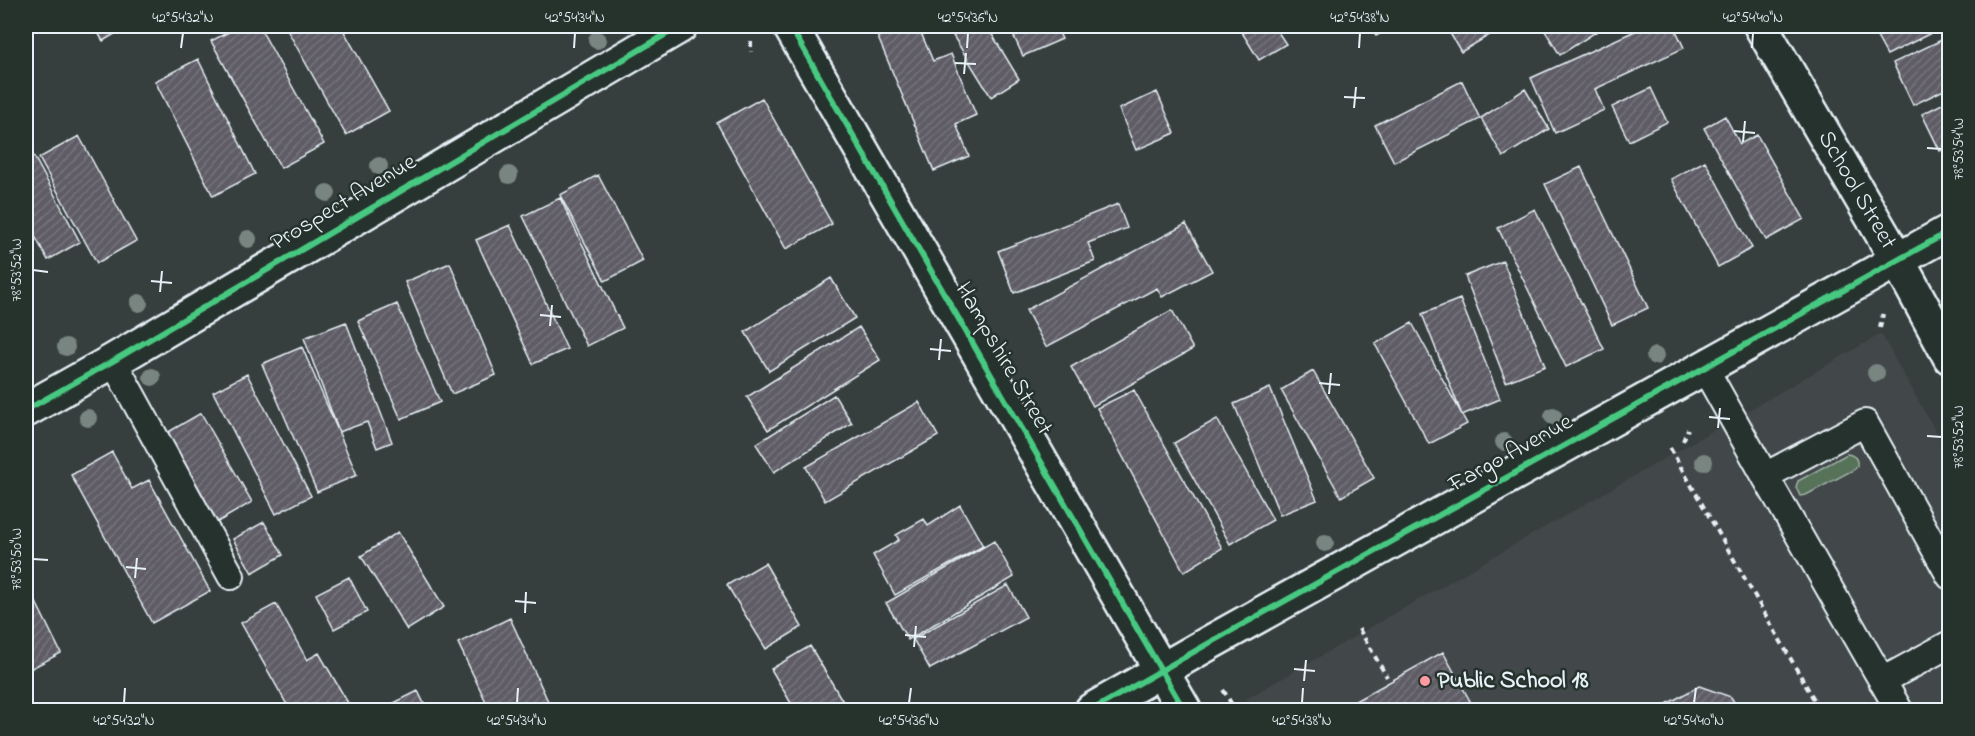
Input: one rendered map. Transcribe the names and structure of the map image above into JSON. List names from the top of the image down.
{
  "streets": {
    "street": [
      "School Street",
      "Prospect Avenue",
      "Hampshire Street",
      "Fargo Avenue"
    ]
  },
  "crossings": [
    ["School Street", "Fargo Avenue"],
    ["Hampshire Street", "Fargo Avenue"]
  ],
  "places": ["Public School 18"],
  "coordinates": [
    "42°54'32\"N",
    "42°54'34\"N",
    "42°54'36\"N",
    "42°54'38\"N",
    "42°54'40\"N",
    "78°53'54\"W",
    "78°53'52\"W",
    "78°53'50\"W"
  ]
}
